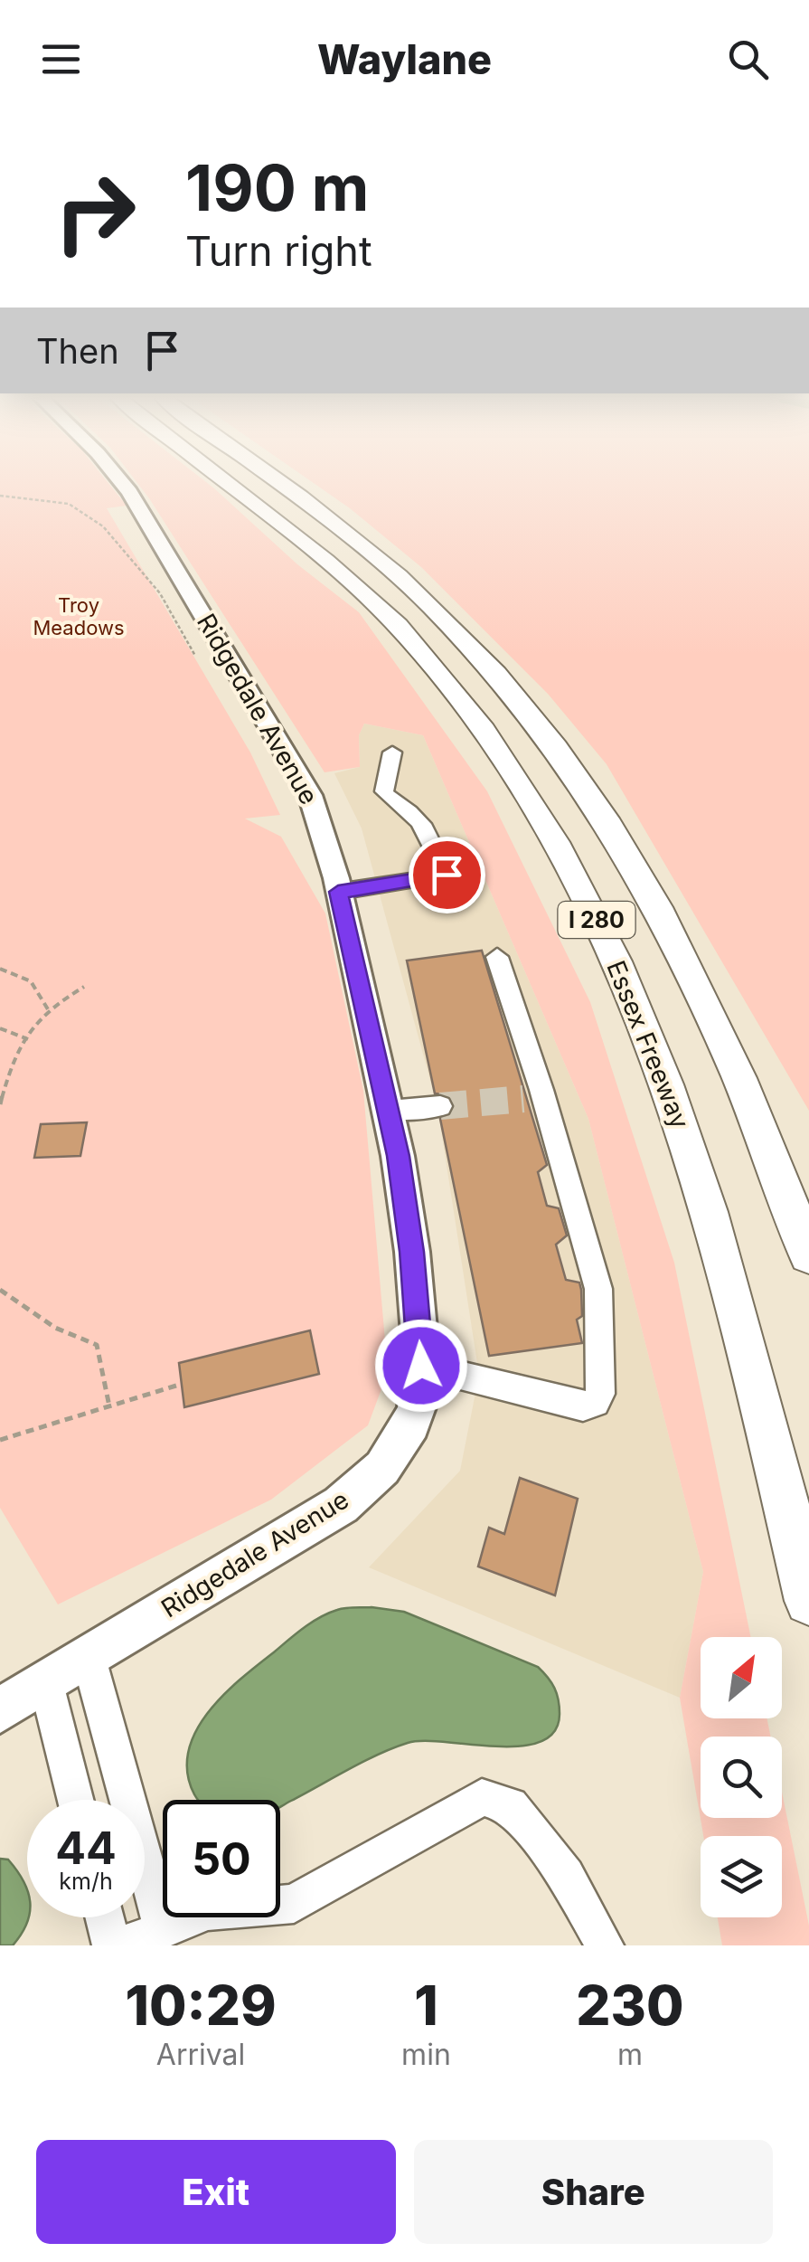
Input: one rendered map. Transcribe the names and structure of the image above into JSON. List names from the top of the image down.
{
  "streets": {
    "highway": ["I 280", "Essex Freeway"],
    "main road": ["Ridgedale Avenue"]
  },
  "parks": ["Troy Meadows"],
  "north": "top right",
  "page": {
    "header": "Waylane",
    "turn": ["190 m", "Turn right"],
    "then": "Then",
    "speed": "44 km/h",
    "limit": "50",
    "eta": [
      "10:29",
      "Arrival",
      "1",
      "min",
      "230",
      "m"
    ],
    "buttons": ["Exit", "Share"]
  }
}
